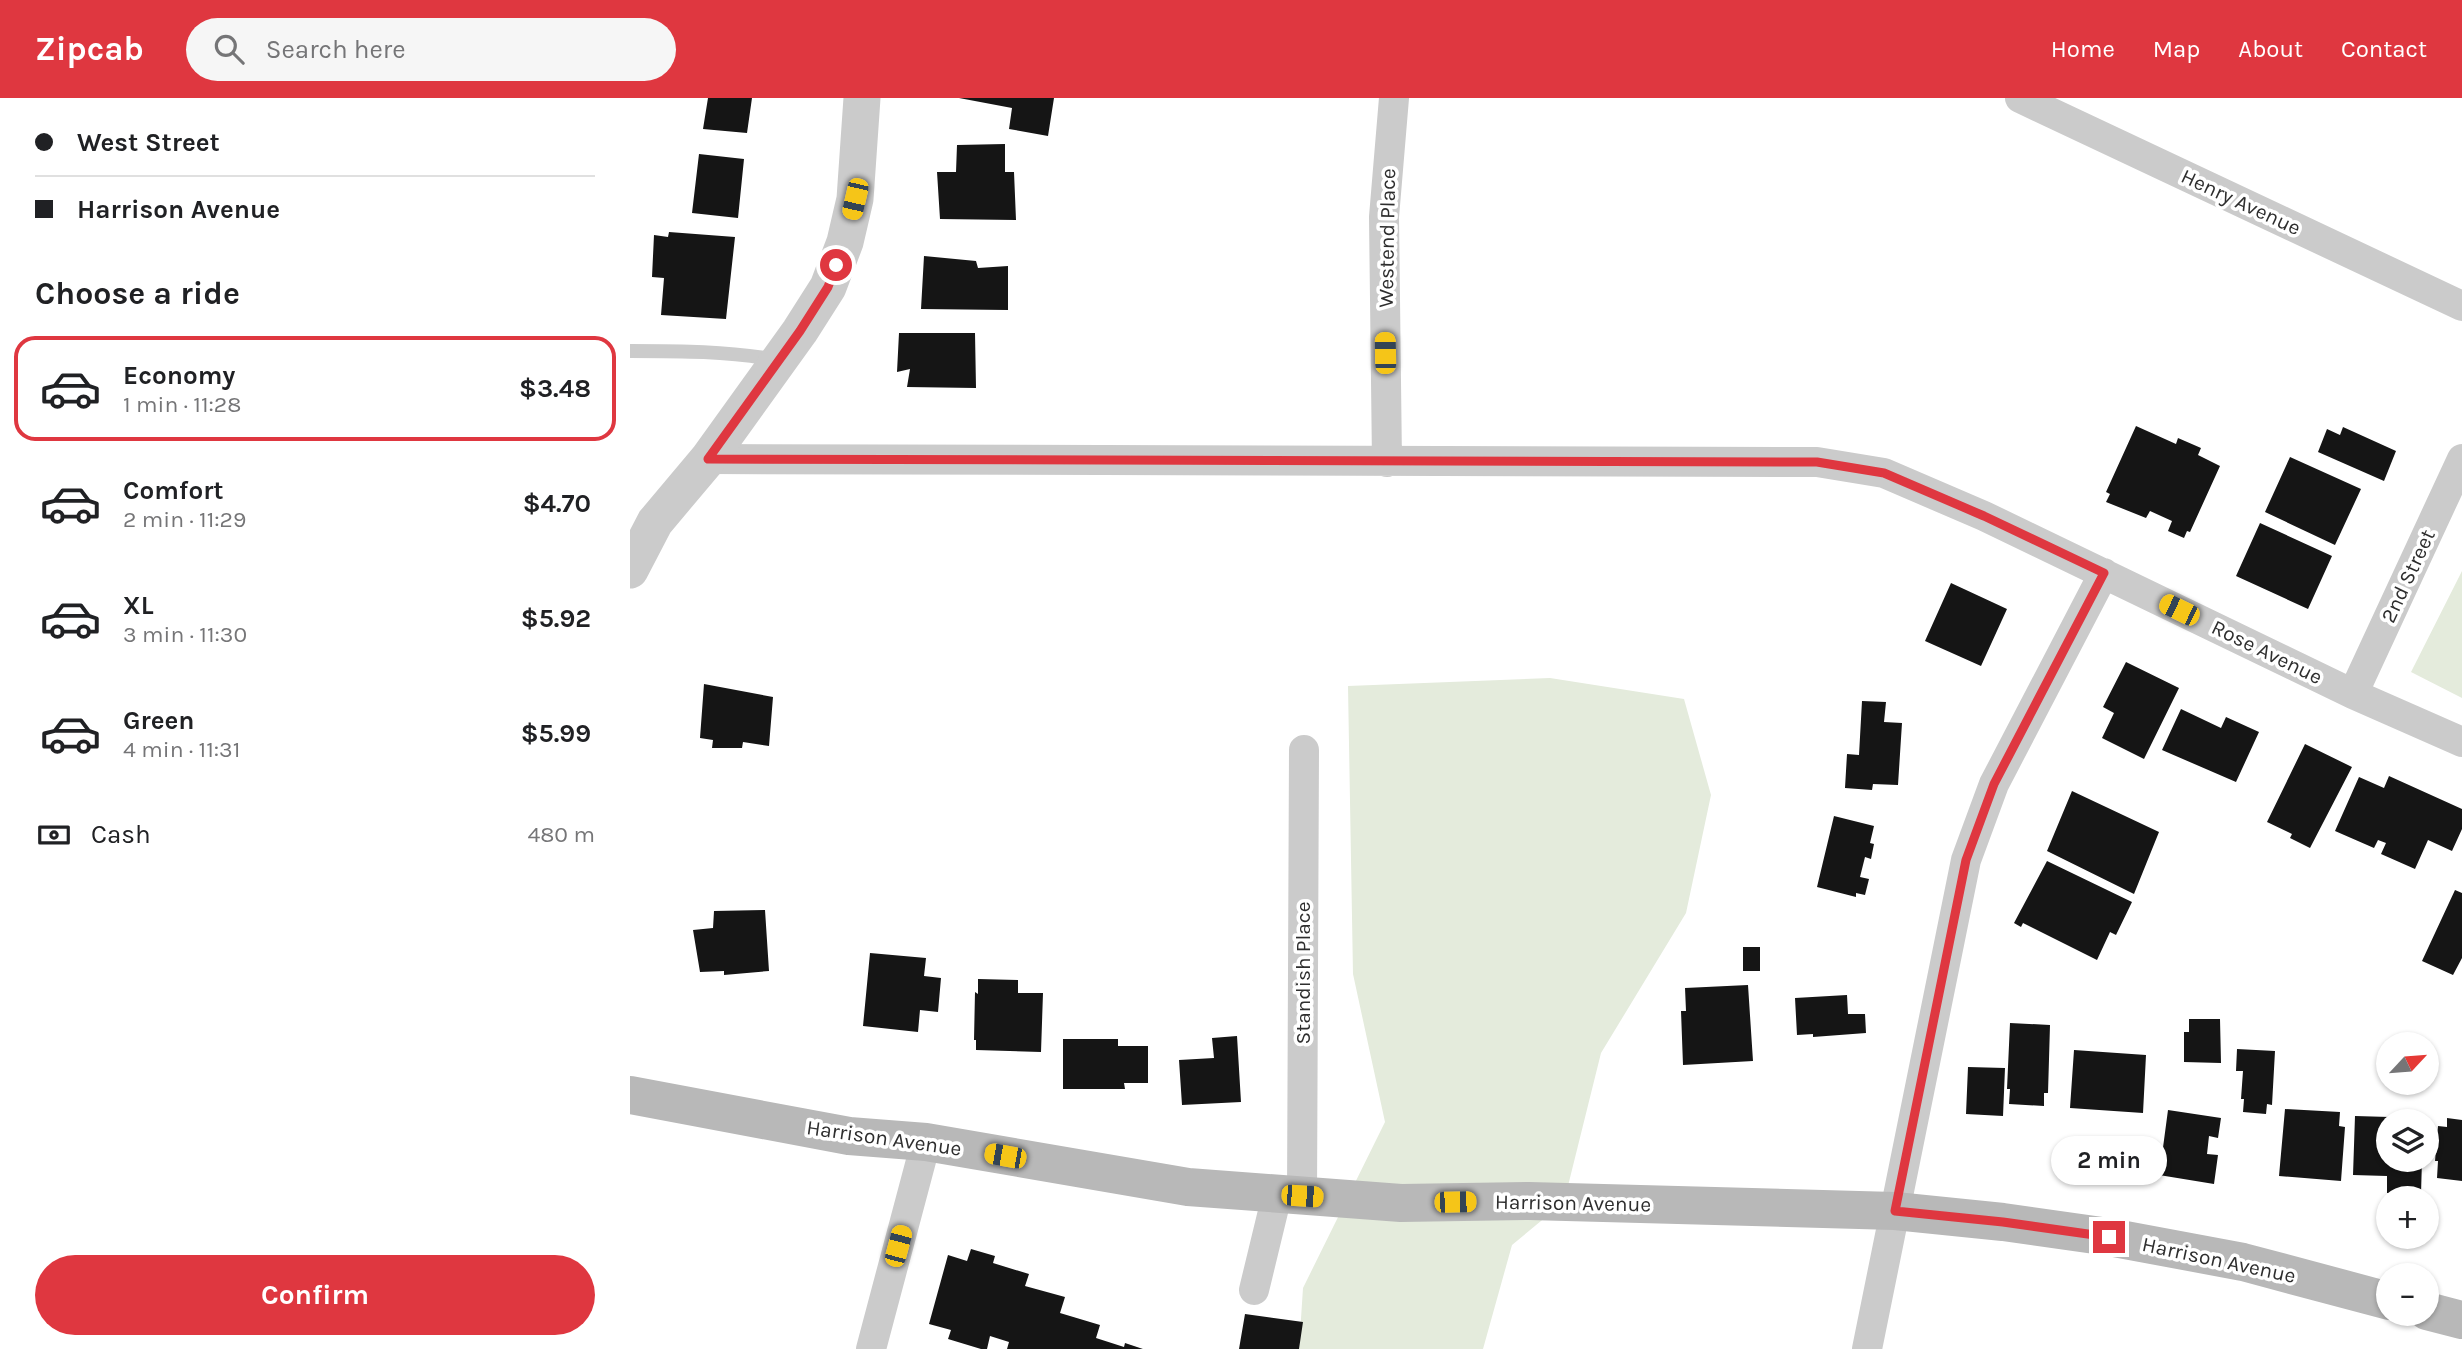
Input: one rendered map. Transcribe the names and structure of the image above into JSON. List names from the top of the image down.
{
  "streets": {
    "main road": ["Harrison Avenue"],
    "street": [
      "Henry Avenue",
      "Westend Place",
      "2nd Street",
      "Rose Avenue",
      "Standish Place"
    ]
  },
  "crossings": [
    ["Westend Place", "Rose Avenue"],
    ["2nd Street", "Rose Avenue"],
    ["Standish Place", "Harrison Avenue"]
  ],
  "north": "top right",
  "page": {
    "header": "Zipcab",
    "search": "Search here",
    "nav": [
      "Home",
      "Map",
      "About",
      "Contact"
    ],
    "banner": ["West Street", "Harrison Avenue"],
    "heading": "Choose a ride",
    "list": [
      {
        "name": "Economy",
        "note": "1 min · 11:28",
        "value": "$3.48"
      },
      {
        "name": "Comfort",
        "note": "2 min · 11:29",
        "value": "$4.70"
      },
      {
        "name": "XL",
        "note": "3 min · 11:30",
        "value": "$5.92"
      },
      {
        "name": "Green",
        "note": "4 min · 11:31",
        "value": "$5.99"
      }
    ],
    "pay": ["Cash", "480 m"],
    "map_buttons": ["+", "−"],
    "bubble": "2 min",
    "buttons": "Confirm"
  }
}
